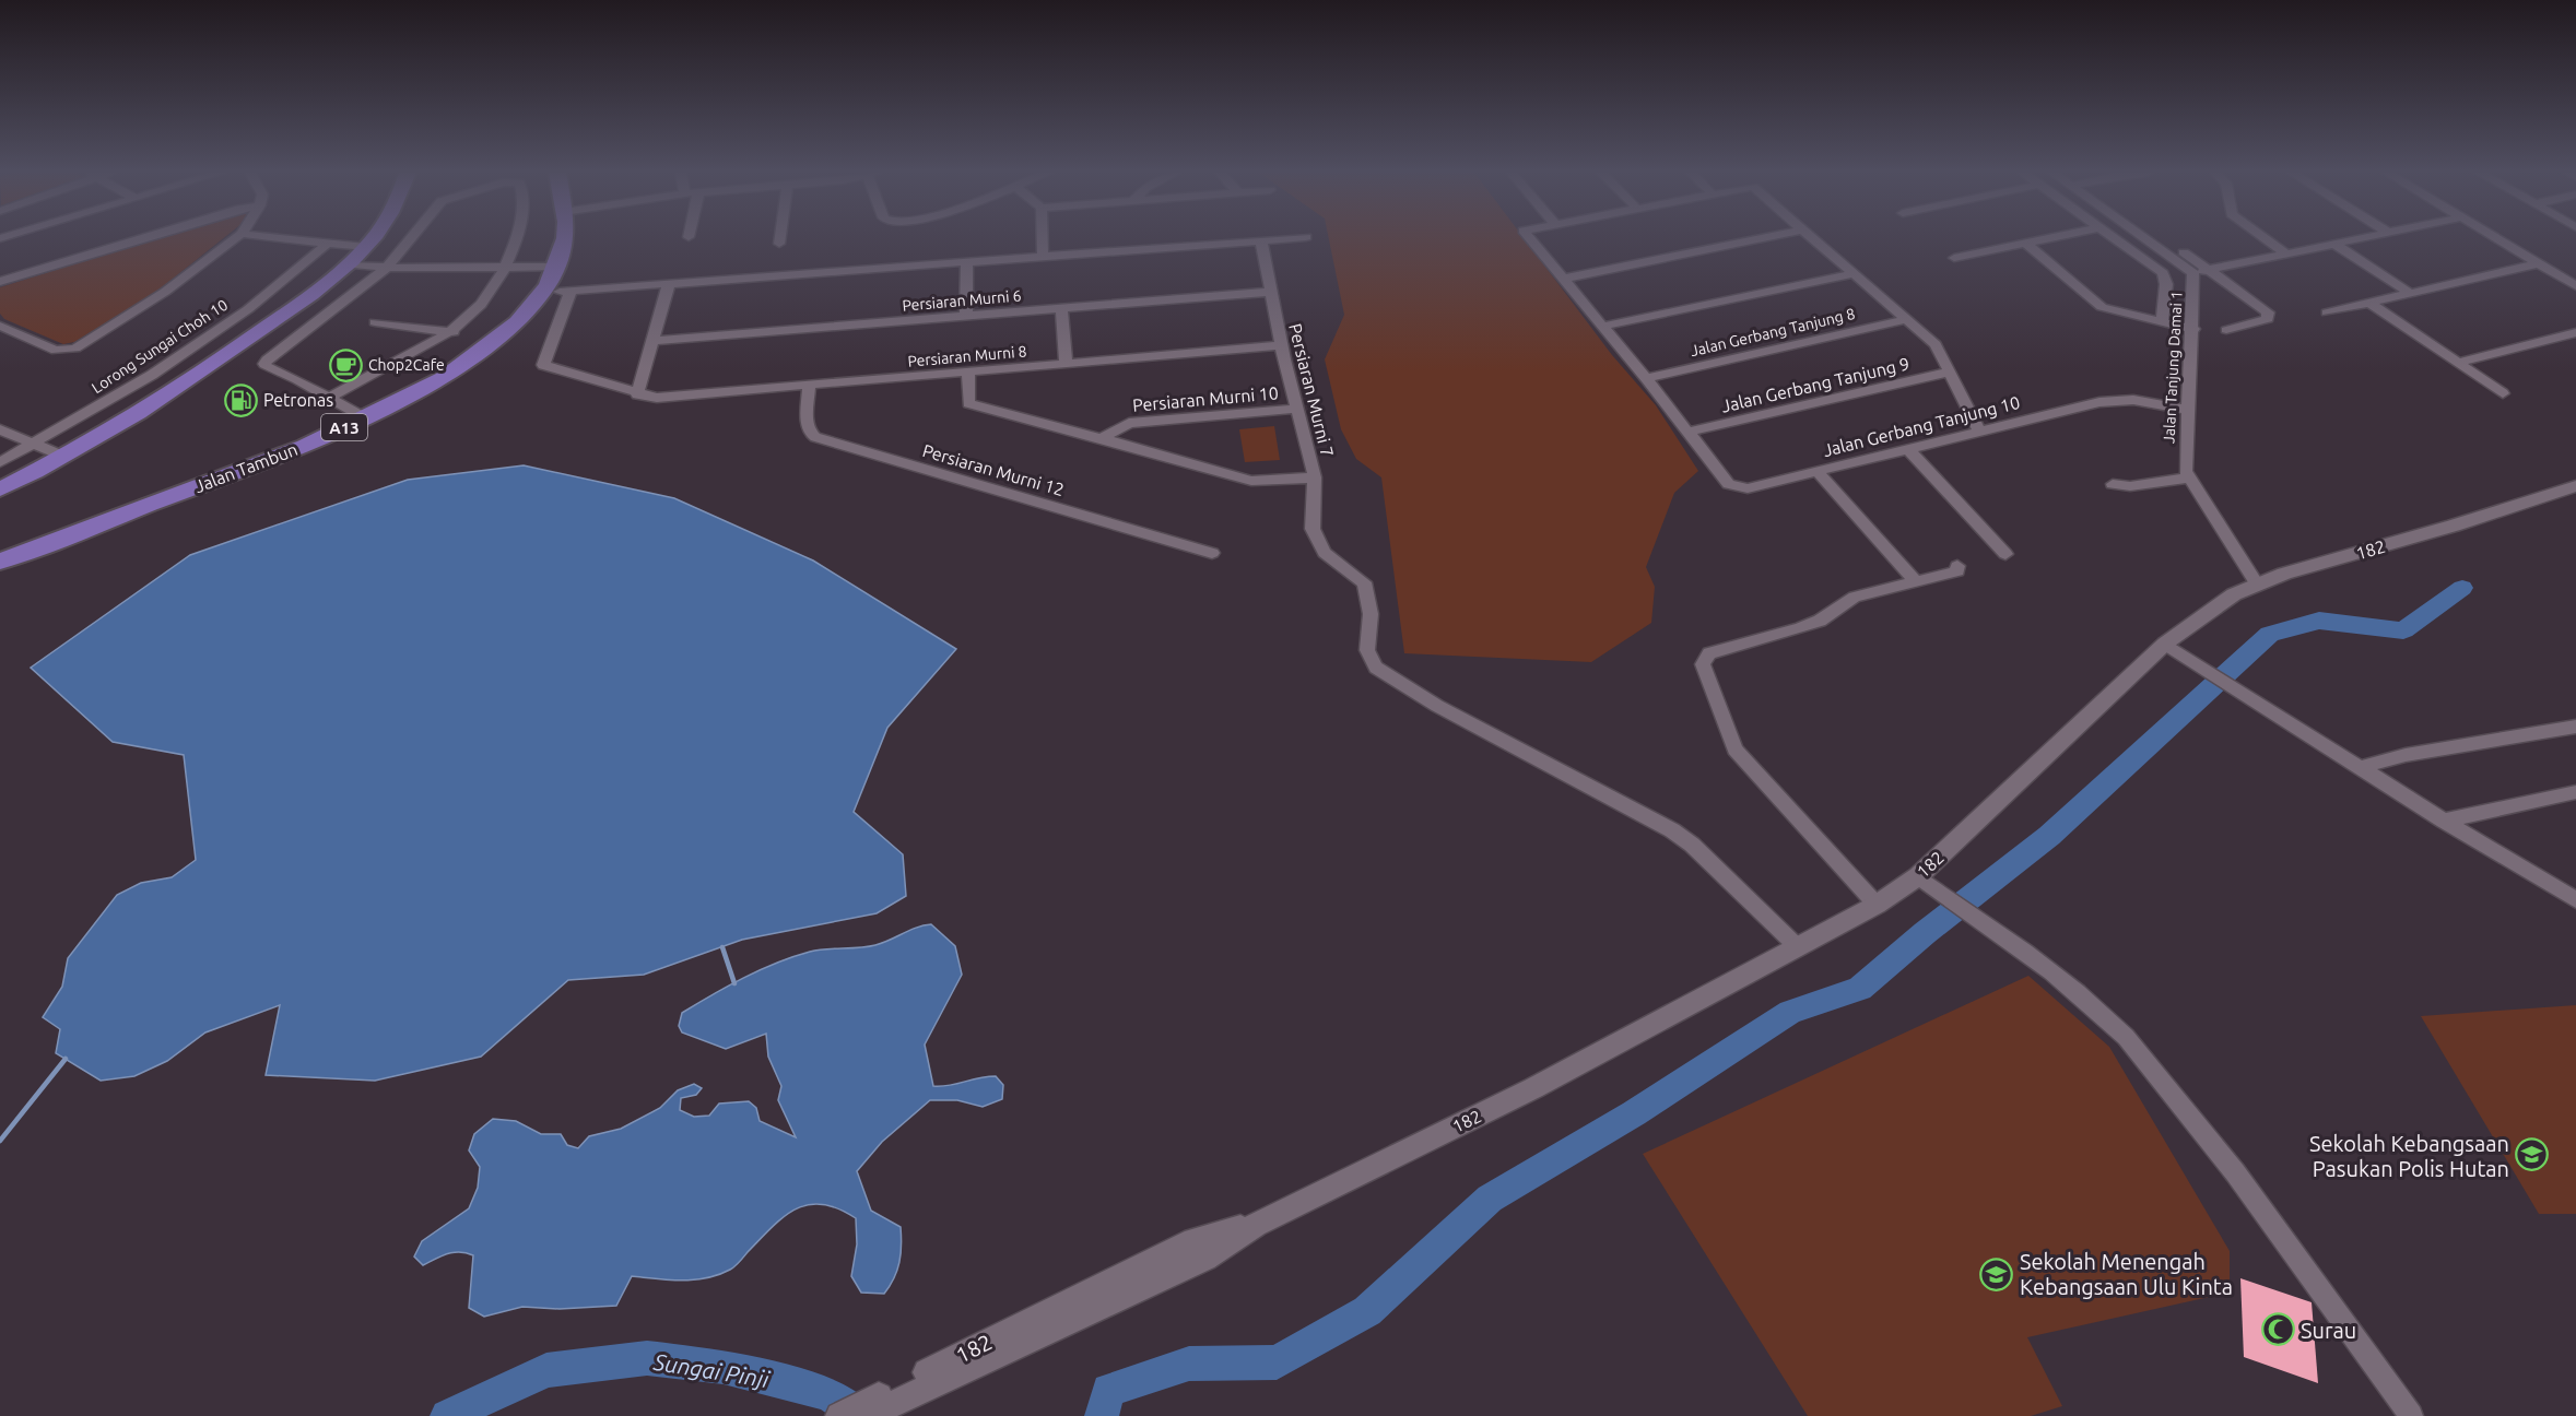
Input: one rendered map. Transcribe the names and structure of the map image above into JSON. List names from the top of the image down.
{
  "streets": {
    "main road": ["A13", "Jalan Tambun"],
    "street": [
      "Persiaran Murni 6",
      "Jalan Gerbang Tanjung 8",
      "Lorong Sungai Choh 10",
      "Persiaran Murni 8",
      "Jalan Tanjung Damai 1",
      "Jalan Gerbang Tanjung 9",
      "Persiaran Murni 7",
      "Persiaran Murni 10",
      "Jalan Gerbang Tanjung 10",
      "Persiaran Murni 12",
      "182"
    ]
  },
  "crossings": [
    ["Persiaran Murni 6", "Persiaran Murni 7"],
    ["Persiaran Murni 8", "Persiaran Murni 7"],
    ["Persiaran Murni 8", "Persiaran Murni 12"],
    ["Jalan Tanjung Damai 1", "Jalan Gerbang Tanjung 10"],
    ["Jalan Gerbang Tanjung 9", "Jalan Gerbang Tanjung 10"],
    ["Persiaran Murni 7", "Persiaran Murni 10"],
    ["Persiaran Murni 7", "182"]
  ],
  "water": ["Sungai Pinji"],
  "places": {
    "cafe": ["Chop2Cafe"],
    "fuel station": ["Petronas"],
    "school or university": ["Sekolah Kebangsaan Pasukan Polis Hutan", "Sekolah Menengah Kebangsaan Ulu Kinta"],
    "mosque": ["Surau"]
  }
}
